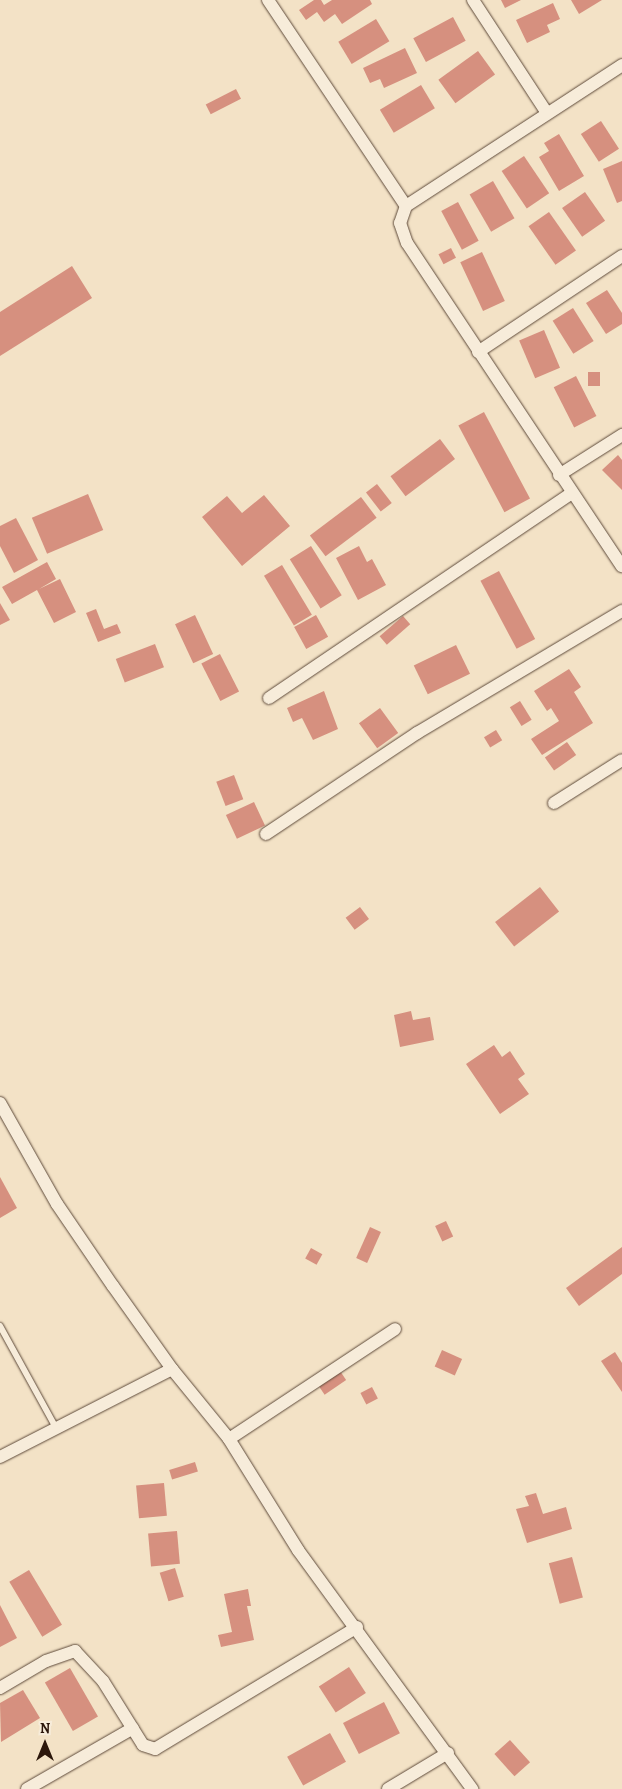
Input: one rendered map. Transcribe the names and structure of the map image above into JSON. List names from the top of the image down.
{
  "north": "top"
}
